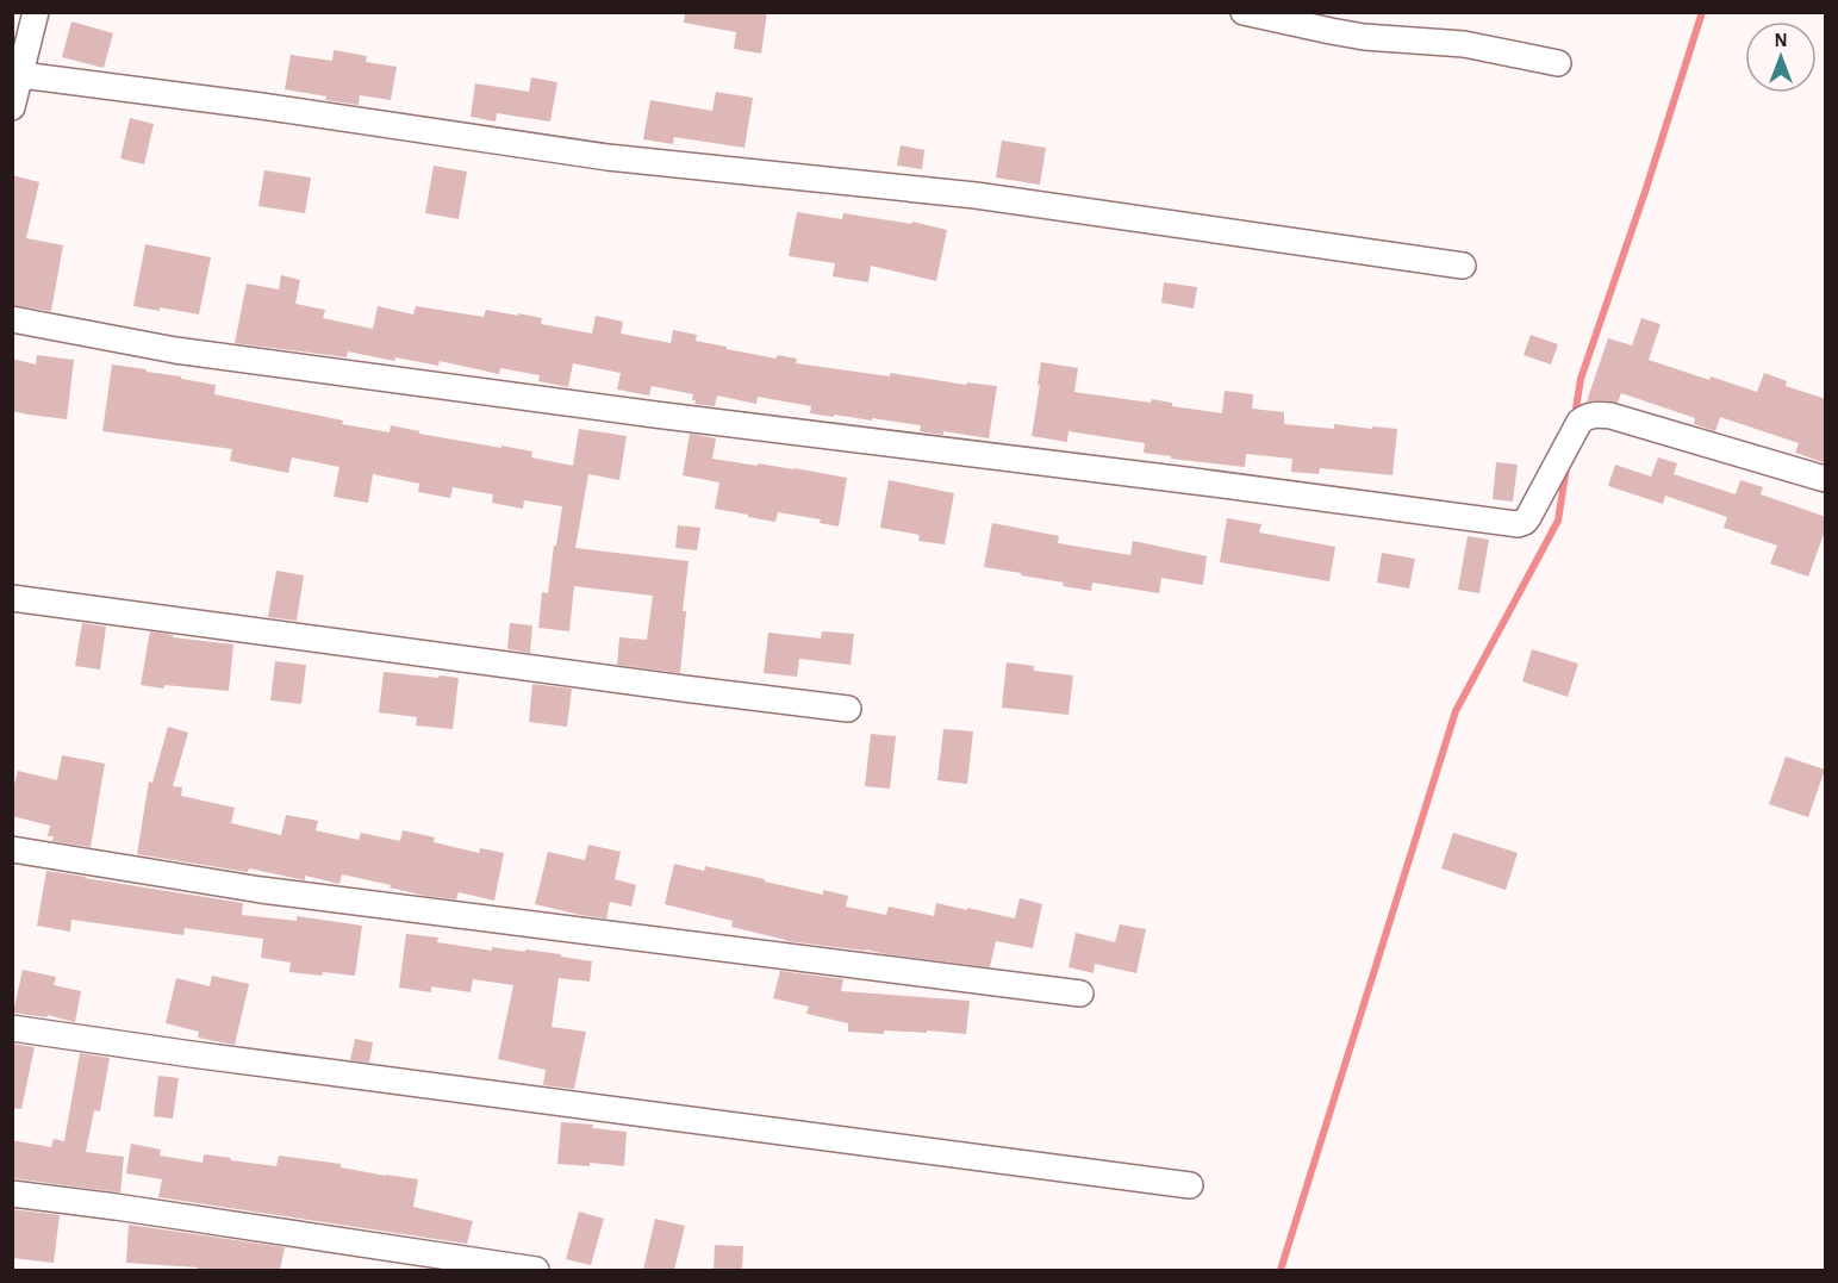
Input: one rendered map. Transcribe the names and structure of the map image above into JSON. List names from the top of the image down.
{
  "north": "top"
}
